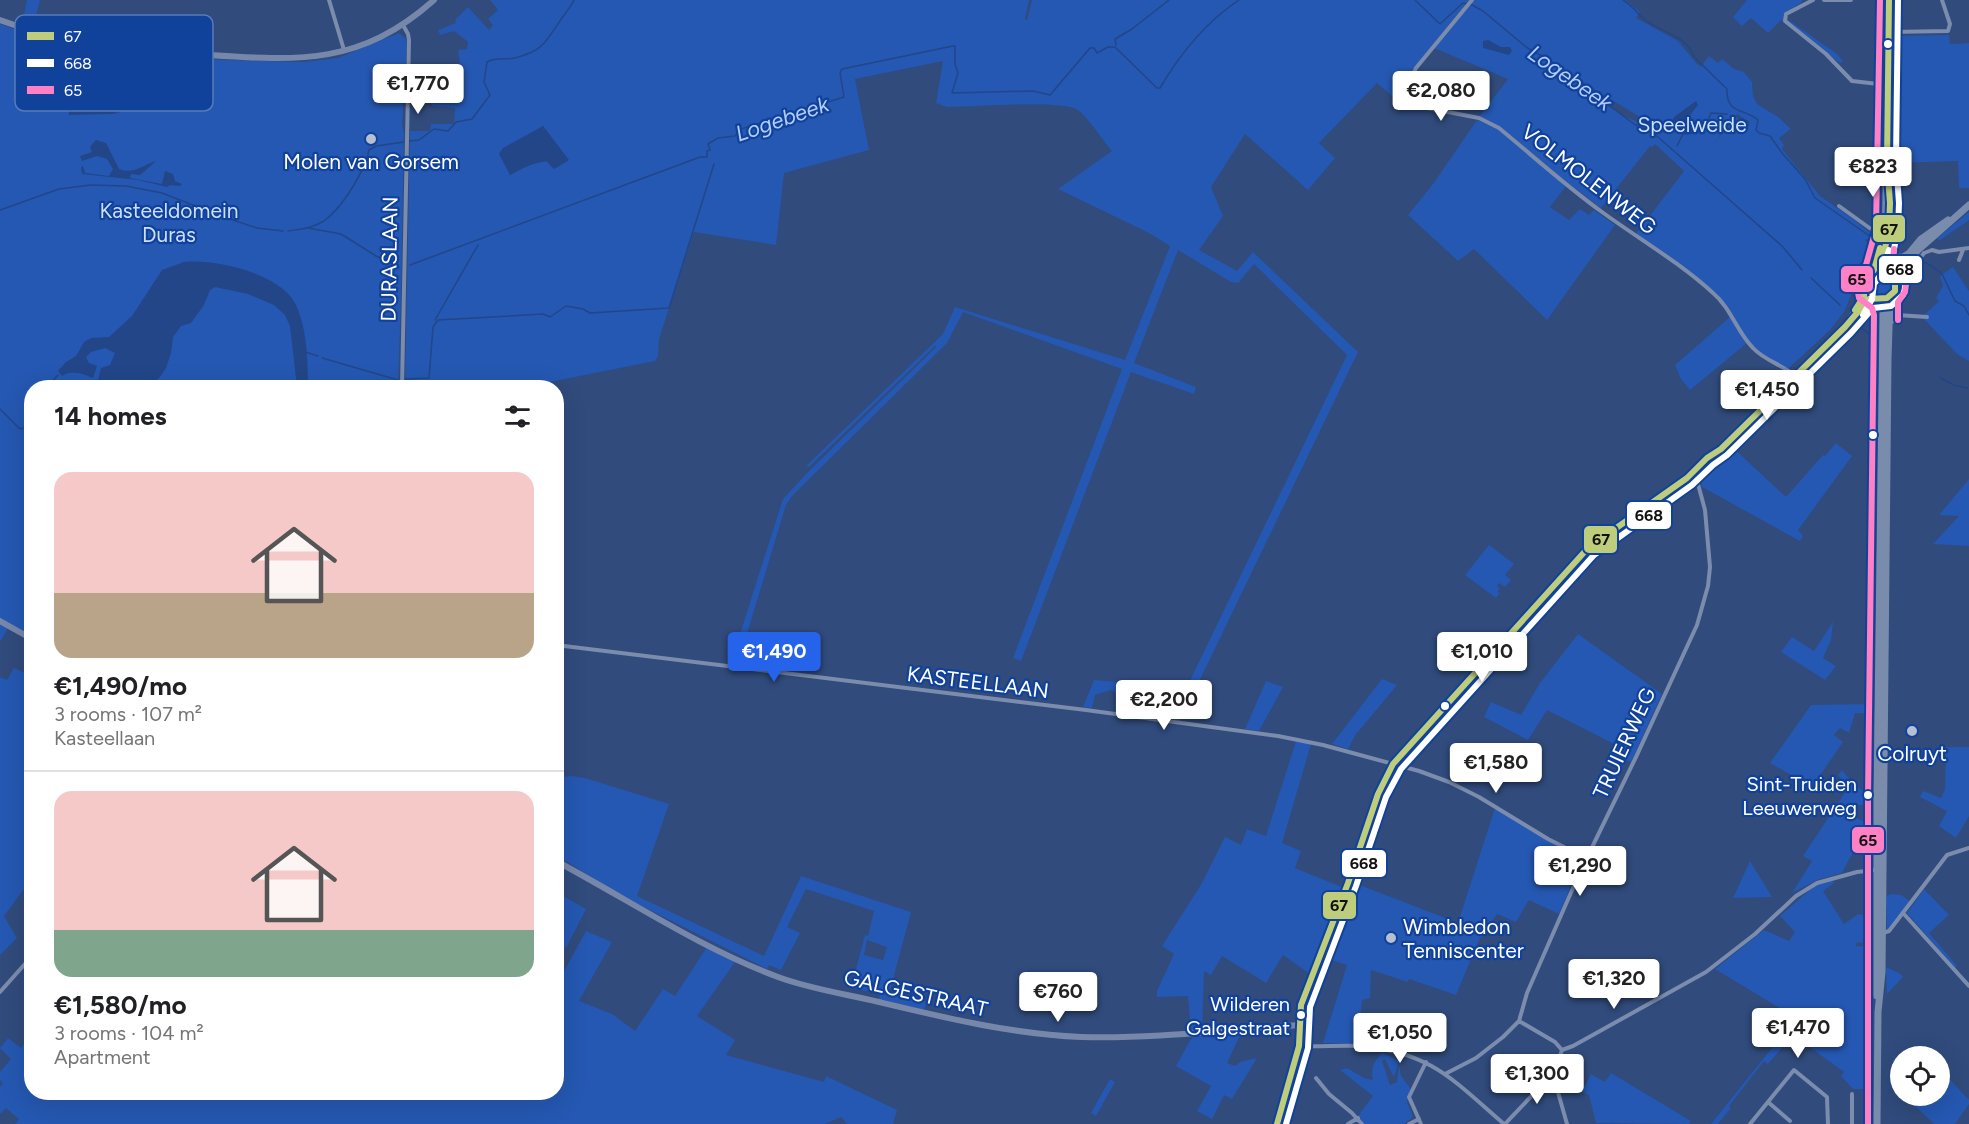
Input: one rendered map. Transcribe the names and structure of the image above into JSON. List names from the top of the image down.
{
  "streets": {
    "street": [
      "VOLMOLENWEG",
      "DURASLAAN",
      "KASTEELLAAN",
      "TRUIERWEG",
      "GALGESTRAAT"
    ]
  },
  "crossings": [
    ["KASTEELLAAN", "TRUIERWEG"]
  ],
  "water": ["Logebeek"],
  "parks": ["Speelweide", "Kasteeldomein Duras"],
  "places": [
    "Molen van Gorsem",
    "Colruyt",
    "Sint-Truiden Leeuwerweg",
    "Wimbledon Tenniscenter",
    "Wilderen Galgestraat"
  ],
  "lines": ["transit line 67", "transit line 668", "transit line 65"],
  "legend": ["67", "668", "65"],
  "page": {
    "price": [
      "€1,770",
      "€2,080",
      "€823",
      "€1,450",
      "€1,490",
      "€1,010",
      "€2,200",
      "€1,580",
      "€1,290",
      "€1,320",
      "€760",
      "€1,470",
      "€1,050",
      "€1,300"
    ],
    "heading": "14 homes",
    "list": [
      {
        "name": "€1,490/mo",
        "note": "3 rooms · 107 m² · Kasteellaan"
      },
      {
        "name": "€1,580/mo",
        "note": "3 rooms · 104 m² · Apartment"
      }
    ]
  }
}
